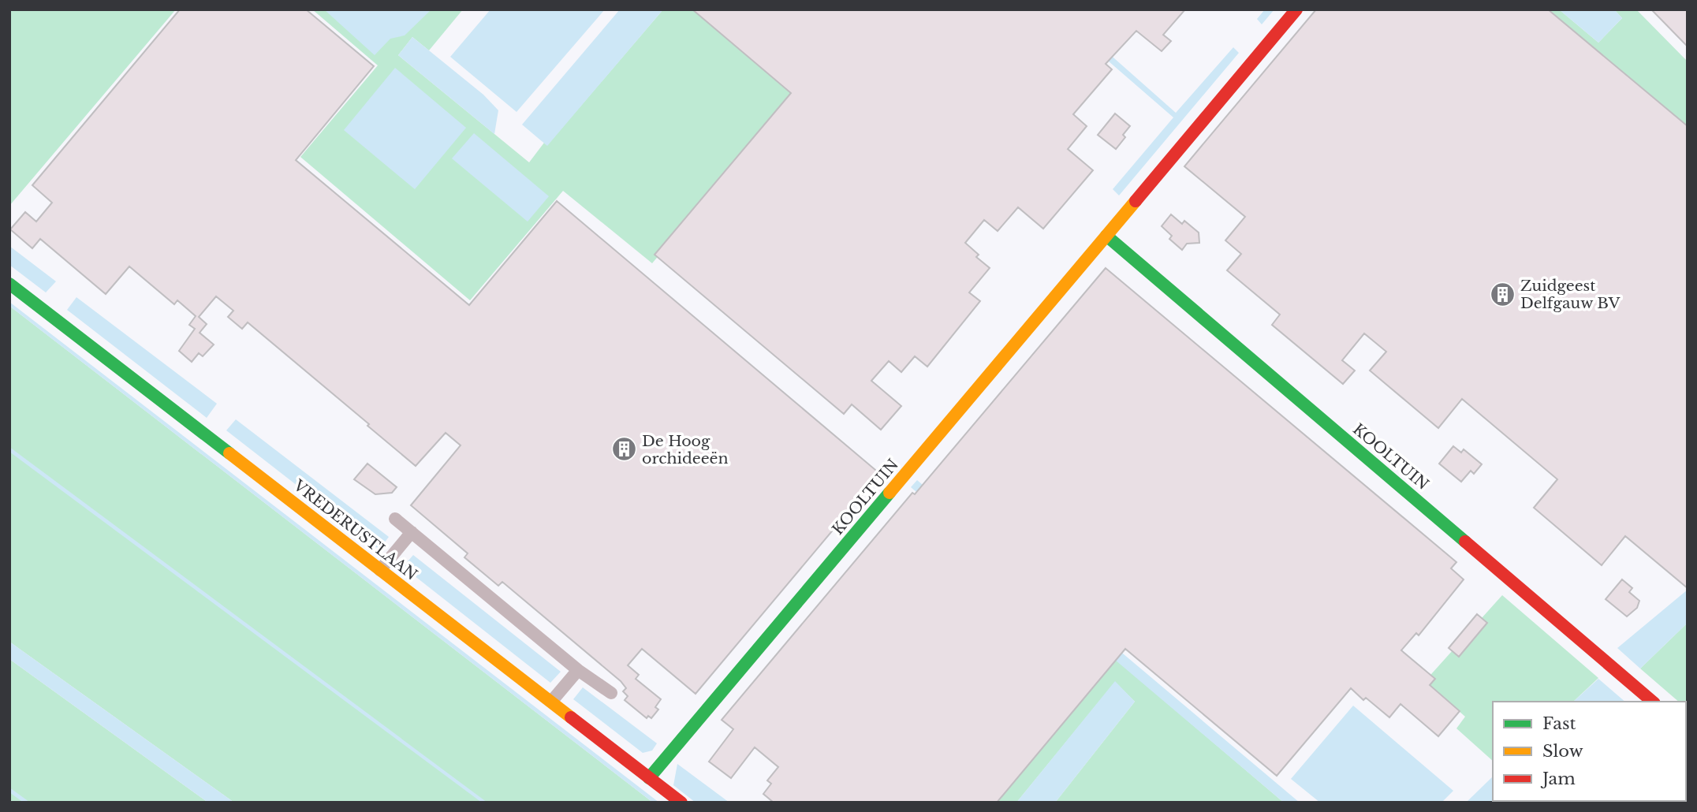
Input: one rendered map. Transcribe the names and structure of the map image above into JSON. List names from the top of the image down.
{
  "streets": {
    "street": ["KOOLTUIN", "VREDERUSTLAAN"]
  },
  "crossings": [
    ["KOOLTUIN", "VREDERUSTLAAN"]
  ],
  "places": {
    "building": ["Zuidgeest Delfgauw BV", "De Hoog orchideeën"]
  },
  "legend": ["Fast", "Slow", "Jam"]
}
